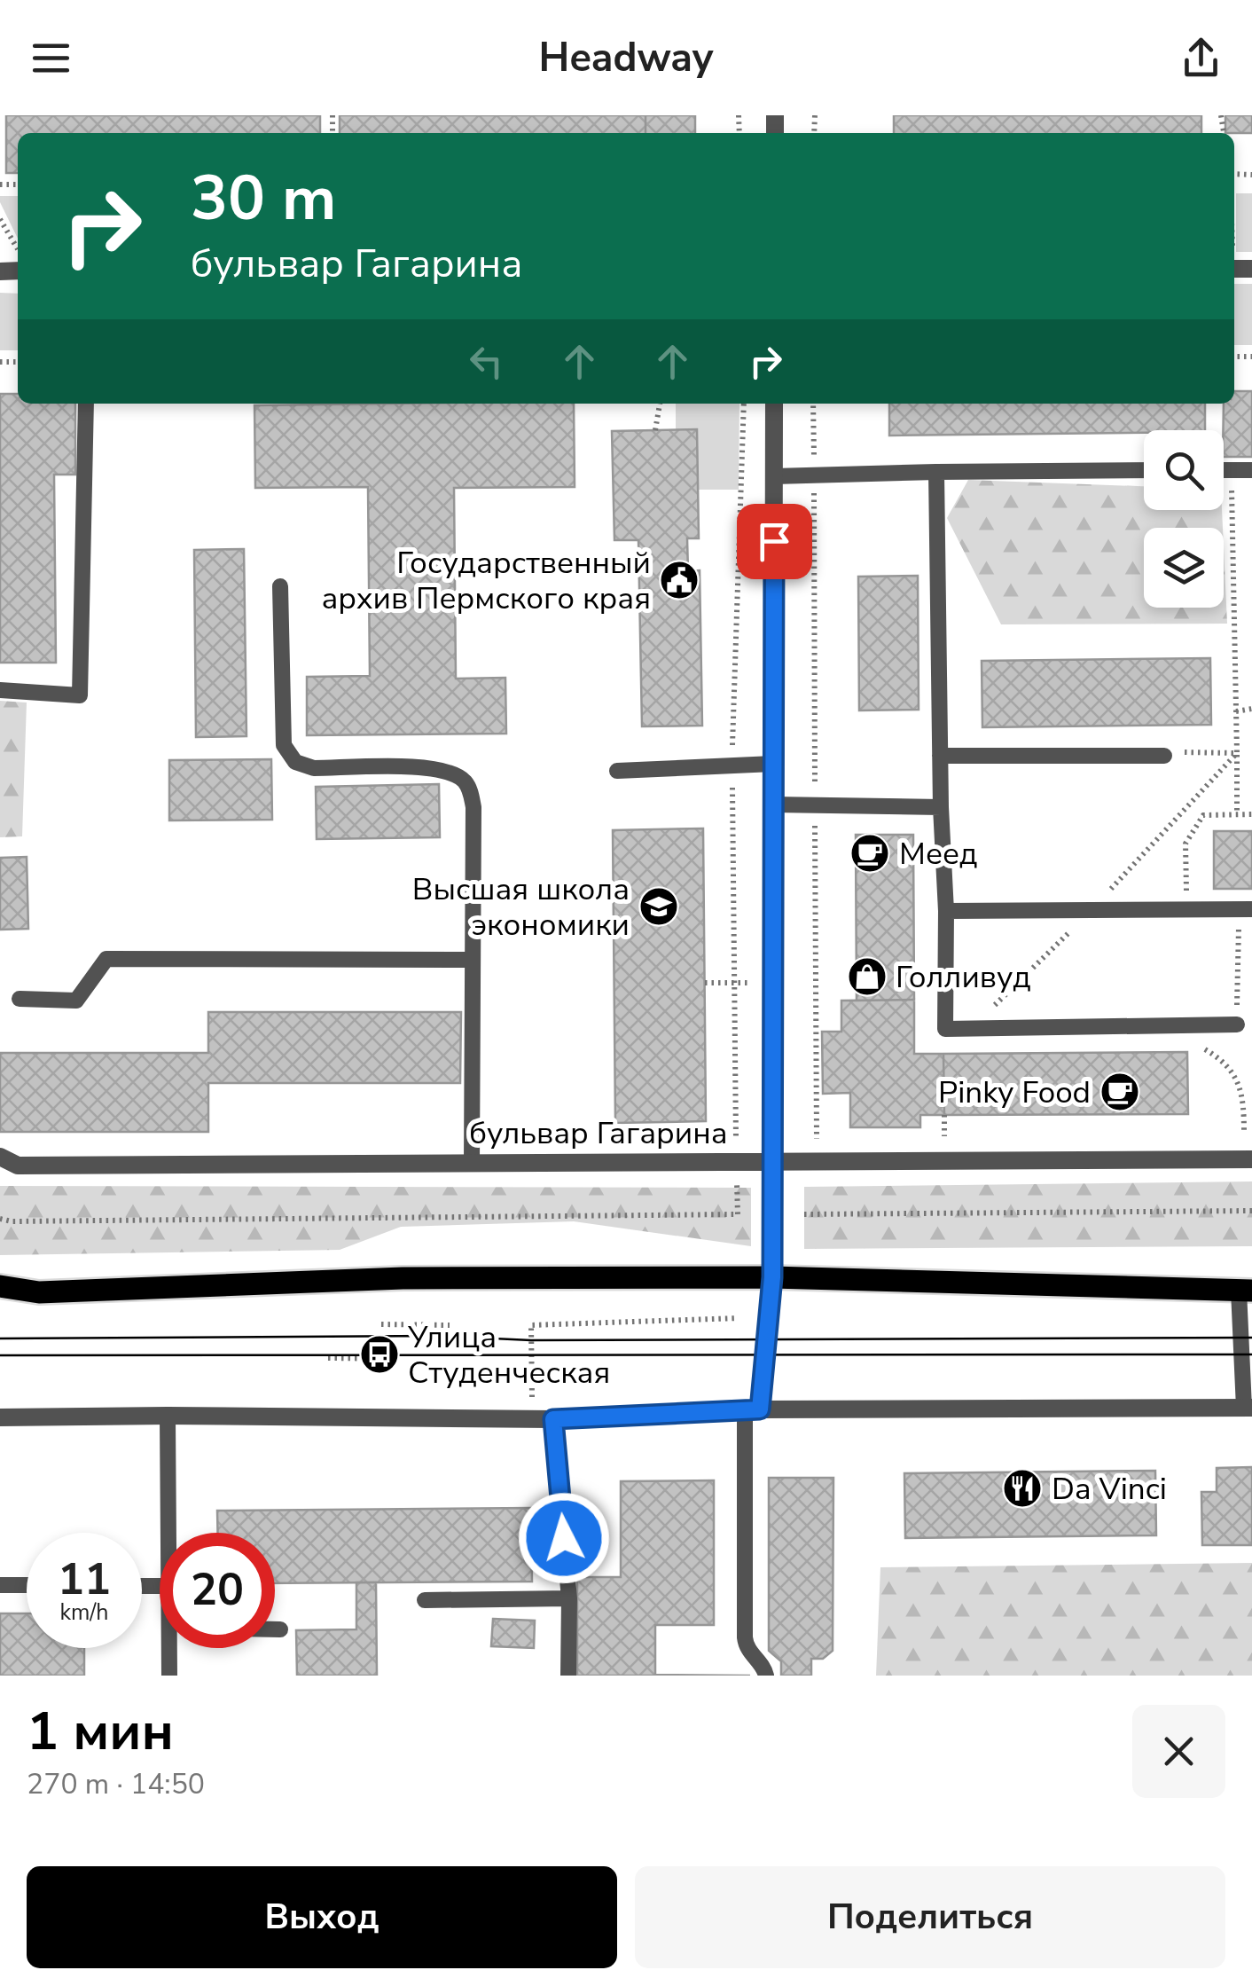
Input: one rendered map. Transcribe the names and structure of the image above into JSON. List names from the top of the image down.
{
  "streets": {
    "street": ["бульвар Гагарина"]
  },
  "places": {
    "public building": ["Государственный архив Пермского края"],
    "cafe": ["Меед", "Pinky Food"],
    "school or university": ["Высшая школа экономики"],
    "shop": ["Голливуд"],
    "bus stop": ["Улица Студенческая"],
    "restaurant": ["Da Vinci"]
  },
  "page": {
    "header": "Headway",
    "turn": ["30 m", "бульвар Гагарина"],
    "speed": "11 km/h",
    "limit": "20",
    "heading": ["1 мин", "270 m · 14:50"],
    "buttons": ["Выход", "Поделиться"]
  }
}
